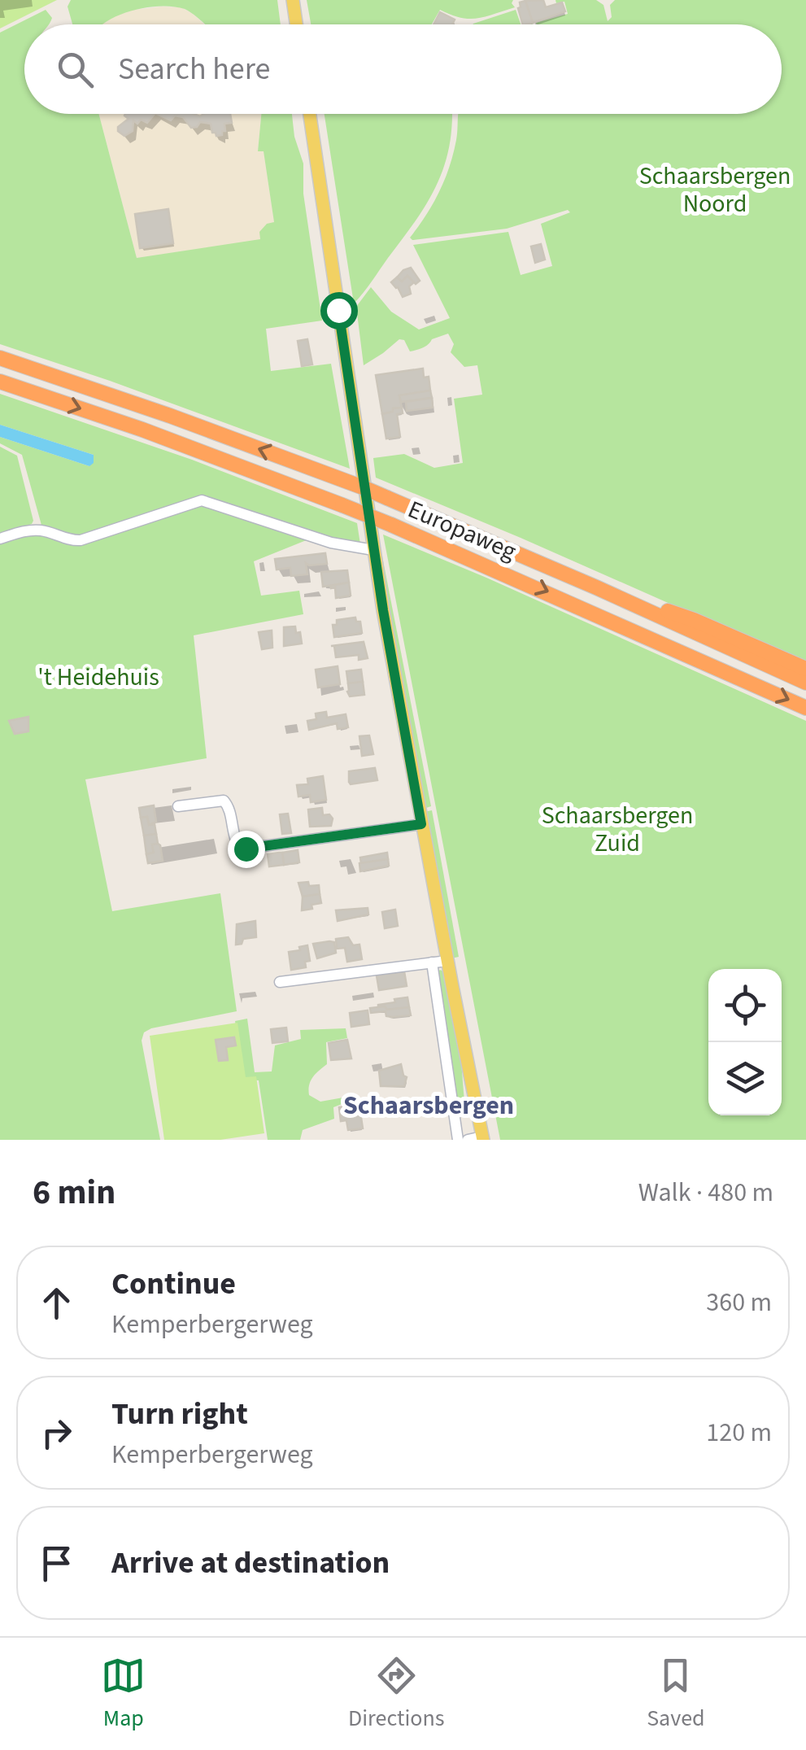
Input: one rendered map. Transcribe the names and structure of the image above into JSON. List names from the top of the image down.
{
  "streets": {
    "highway": ["Europaweg"]
  },
  "districts": ["Schaarsbergen"],
  "parks": ["Schaarsbergen Noord", "'t Heidehuis", "Schaarsbergen Zuid"],
  "page": {
    "search": "Search here",
    "heading": ["6 min", "Walk · 480 m"],
    "list": [
      ["Continue", "Kemperbergerweg", "360 m"],
      ["Turn right", "Kemperbergerweg", "120 m"],
      "Arrive at destination"
    ],
    "nav": ["Map", "Directions", "Saved"]
  }
}
